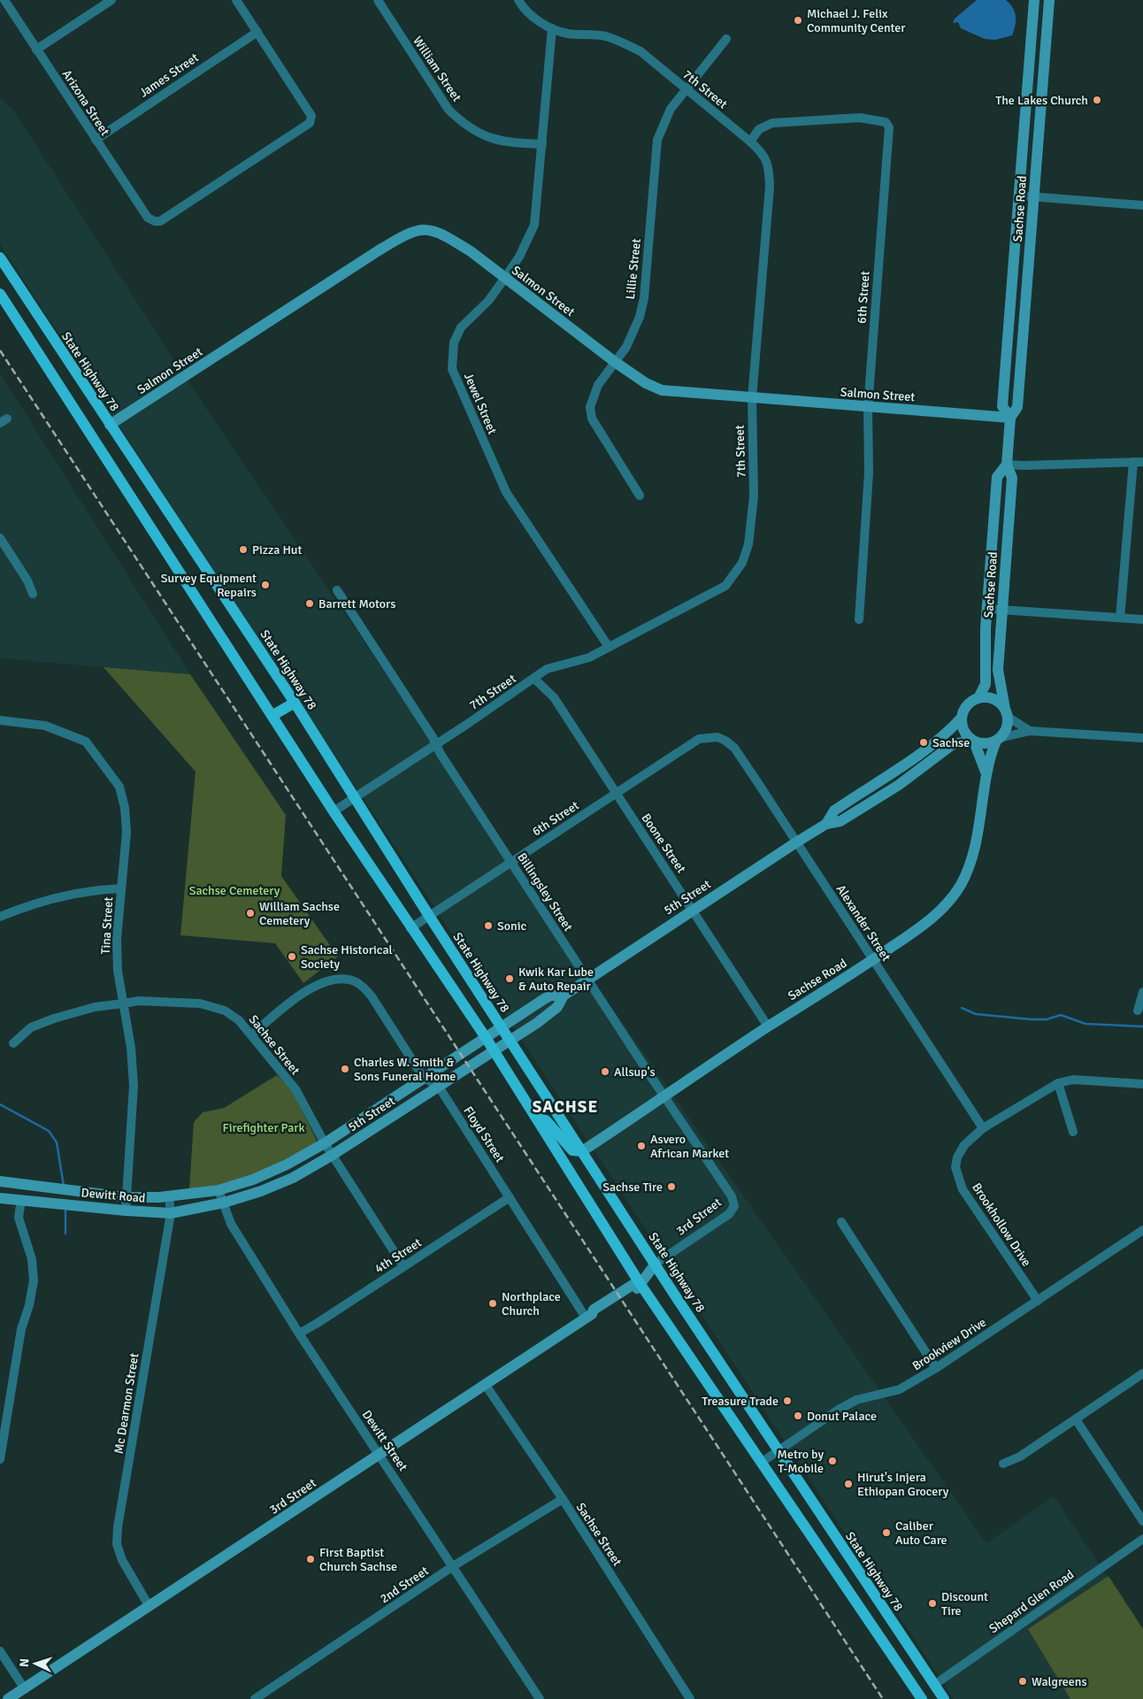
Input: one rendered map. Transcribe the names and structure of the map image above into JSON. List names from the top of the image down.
{
  "streets": {
    "main road": [
      "Sachse Road",
      "Salmon Street",
      "State Highway 78",
      "5th Street",
      "Dewitt Road",
      "3rd Street"
    ],
    "street": [
      "William Street",
      "James Street",
      "7th Street",
      "Arizona Street",
      "Lillie Street",
      "6th Street",
      "Jewel Street",
      "Boone Street",
      "Billingsley Street",
      "Alexander Street",
      "Tina Street",
      "Sachse Street",
      "Floyd Street",
      "Brookhollow Drive",
      "4th Street",
      "Brookview Drive",
      "Mc Dearmon Street",
      "Dewitt Street",
      "2nd Street",
      "Shepard Glen Road"
    ]
  },
  "crossings": [
    ["William Street", "Jewel Street"],
    ["James Street", "Arizona Street"],
    ["7th Street", "Lillie Street"],
    ["7th Street", "Salmon Street"],
    ["7th Street", "6th Street"],
    ["7th Street", "State Highway 78"],
    ["7th Street", "Jewel Street"],
    ["7th Street", "Boone Street"],
    ["7th Street", "Billingsley Street"],
    ["Sachse Road", "Salmon Street"],
    ["Sachse Road", "State Highway 78"],
    ["Sachse Road", "Boone Street"],
    ["Sachse Road", "Billingsley Street"],
    ["Sachse Road", "5th Street"],
    ["Sachse Road", "Alexander Street"],
    ["Lillie Street", "Salmon Street"],
    ["Salmon Street", "6th Street"],
    ["Salmon Street", "State Highway 78"],
    ["Salmon Street", "Jewel Street"],
    ["6th Street", "State Highway 78"],
    ["6th Street", "Boone Street"],
    ["6th Street", "Billingsley Street"],
    ["6th Street", "Alexander Street"],
    ["State Highway 78", "5th Street"],
    ["State Highway 78", "3rd Street"],
    ["State Highway 78", "Brookview Drive"],
    ["State Highway 78", "Shepard Glen Road"],
    ["Boone Street", "5th Street"],
    ["Billingsley Street", "5th Street"],
    ["Billingsley Street", "3rd Street"],
    ["5th Street", "Alexander Street"],
    ["5th Street", "Sachse Street"],
    ["5th Street", "Floyd Street"],
    ["5th Street", "Dewitt Road"],
    ["5th Street", "Dewitt Street"],
    ["Alexander Street", "Brookhollow Drive"],
    ["Tina Street", "Sachse Street"],
    ["Tina Street", "Dewitt Road"],
    ["Sachse Street", "Floyd Street"],
    ["Sachse Street", "3rd Street"],
    ["Sachse Street", "4th Street"],
    ["Sachse Street", "2nd Street"],
    ["Floyd Street", "3rd Street"],
    ["Floyd Street", "4th Street"],
    ["Dewitt Road", "Mc Dearmon Street"],
    ["Dewitt Road", "Dewitt Street"],
    ["3rd Street", "Mc Dearmon Street"],
    ["3rd Street", "Dewitt Street"],
    ["Brookhollow Drive", "Brookview Drive"],
    ["4th Street", "Dewitt Street"],
    ["Dewitt Street", "2nd Street"]
  ],
  "districts": ["SACHSE"],
  "parks": ["Sachse Cemetery", "Firefighter Park"],
  "places": [
    "Michael J. Felix Community Center",
    "The Lakes Church",
    "Pizza Hut",
    "Survey Equipment Repairs",
    "Barrett Motors",
    "Sachse",
    "William Sachse Cemetery",
    "Sonic",
    "Sachse Historical Society",
    "Kwik Kar Lube & Auto Repair",
    "Charles W. Smith & Sons Funeral Home",
    "Allsup's",
    "Asvero African Market",
    "Sachse Tire",
    "Northplace Church",
    "Treasure Trade",
    "Donut Palace",
    "Metro by T-Mobile",
    "Hirut's Injera Ethiopan Grocery",
    "Caliber Auto Care",
    "First Baptist Church Sachse",
    "Discount Tire",
    "Walgreens"
  ],
  "north": "left"
}
